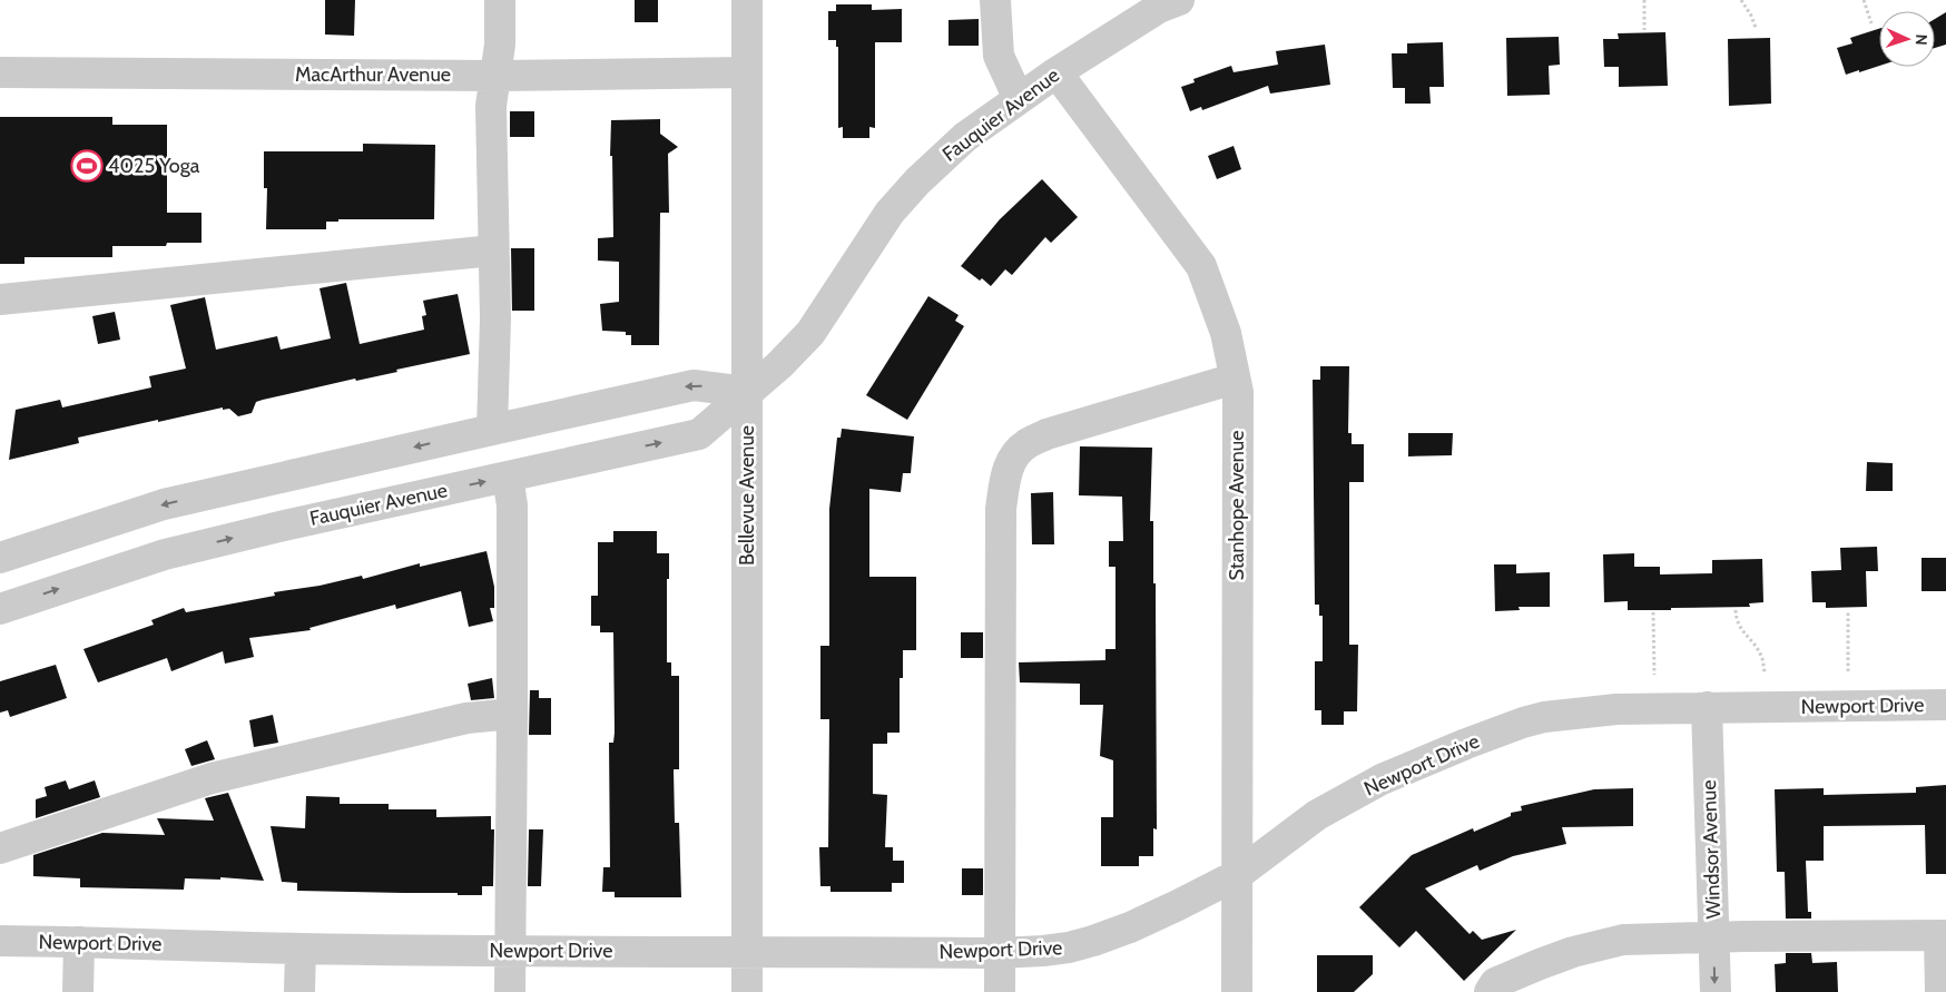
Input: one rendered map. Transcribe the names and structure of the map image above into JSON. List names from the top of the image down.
{
  "streets": {
    "street": [
      "MacArthur Avenue",
      "Fauquier Avenue",
      "Bellevue Avenue",
      "Stanhope Avenue",
      "Newport Drive",
      "Windsor Avenue"
    ]
  },
  "crossings": [
    ["MacArthur Avenue", "Bellevue Avenue"],
    ["Fauquier Avenue", "Bellevue Avenue"],
    ["Fauquier Avenue", "Stanhope Avenue"],
    ["Bellevue Avenue", "Newport Drive"],
    ["Stanhope Avenue", "Newport Drive"],
    ["Newport Drive", "Windsor Avenue"]
  ],
  "places": {
    "sports": ["4025 Yoga"]
  },
  "north": "right"
}
